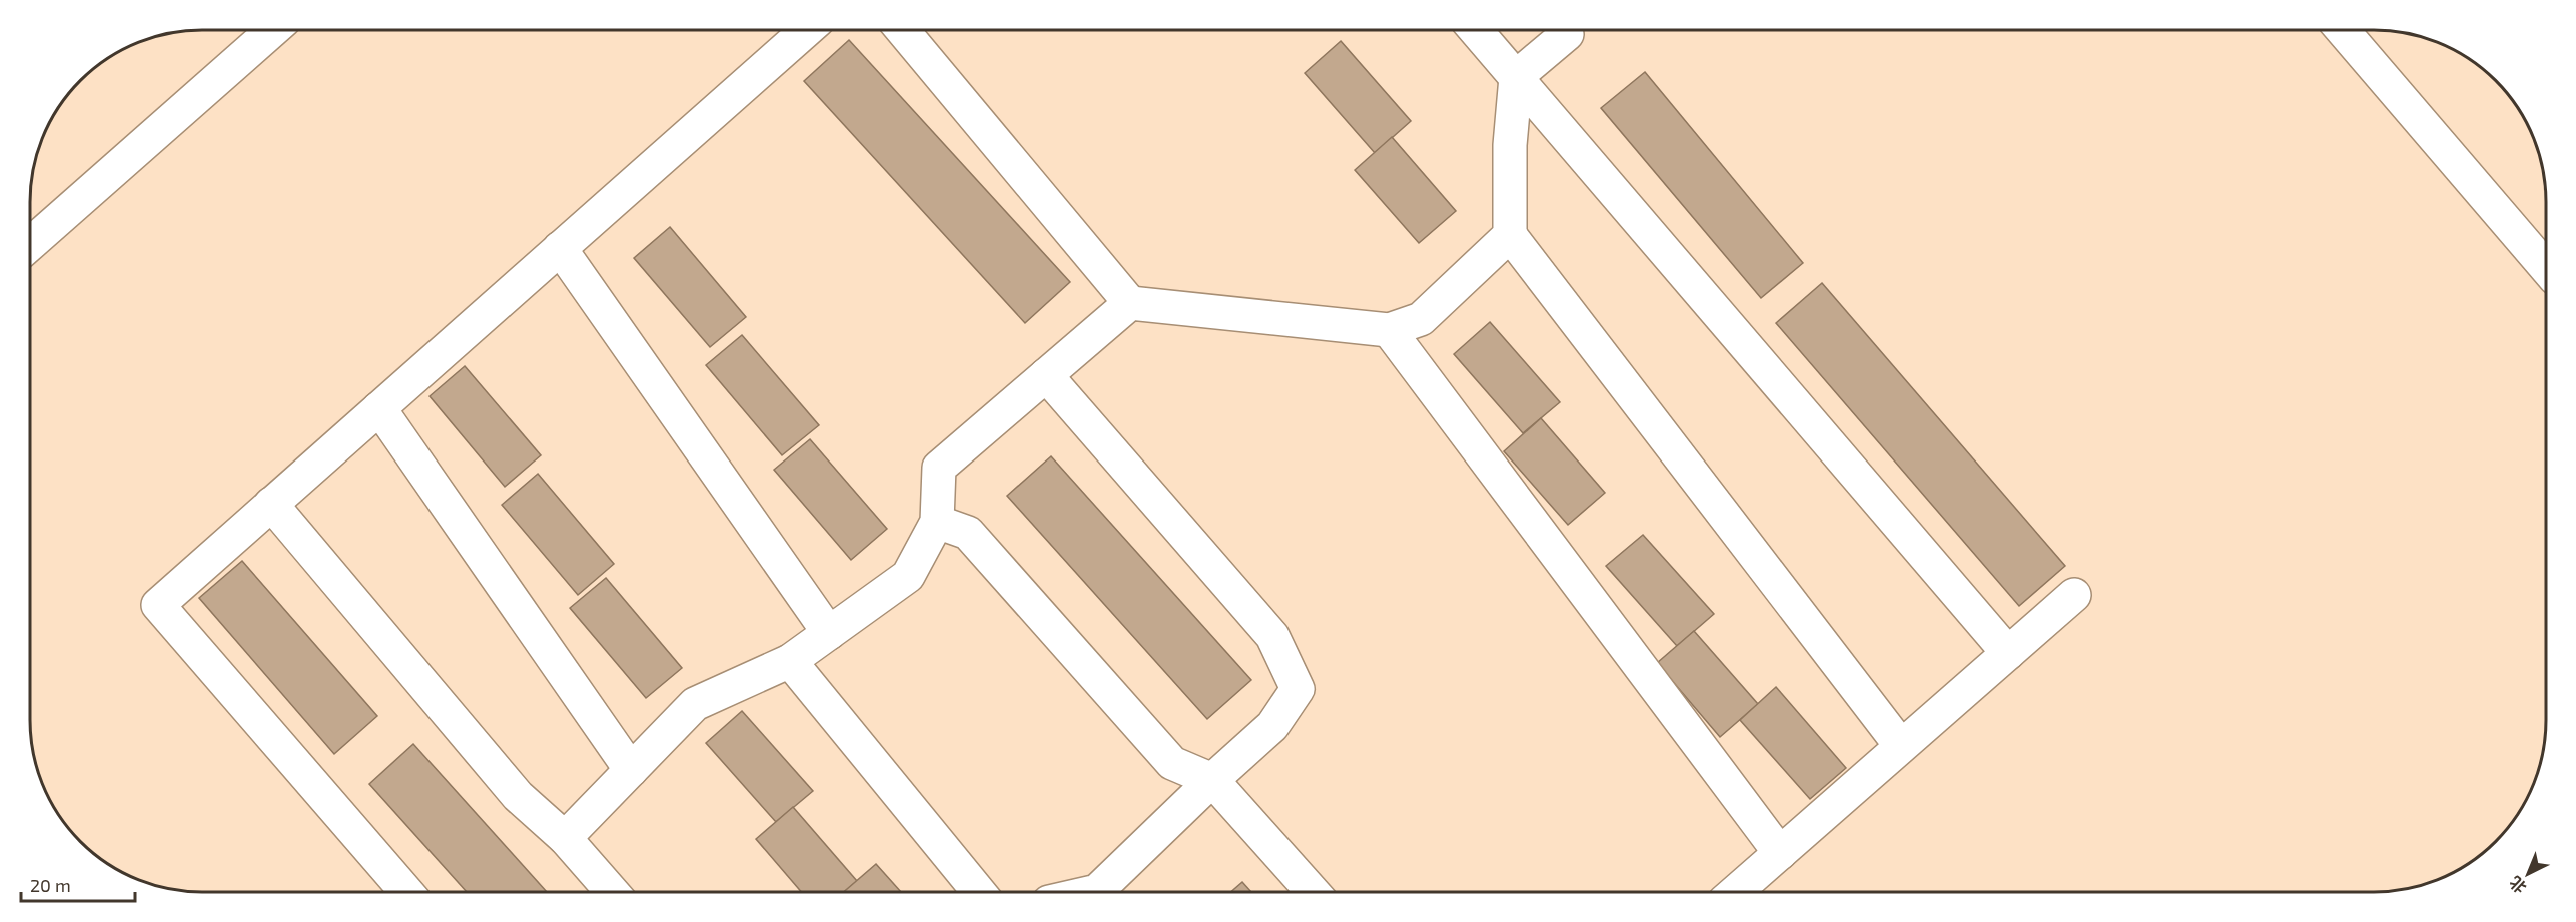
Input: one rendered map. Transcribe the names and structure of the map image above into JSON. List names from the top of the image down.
{
  "scale_bar": "20 m",
  "north": "bottom left"
}
